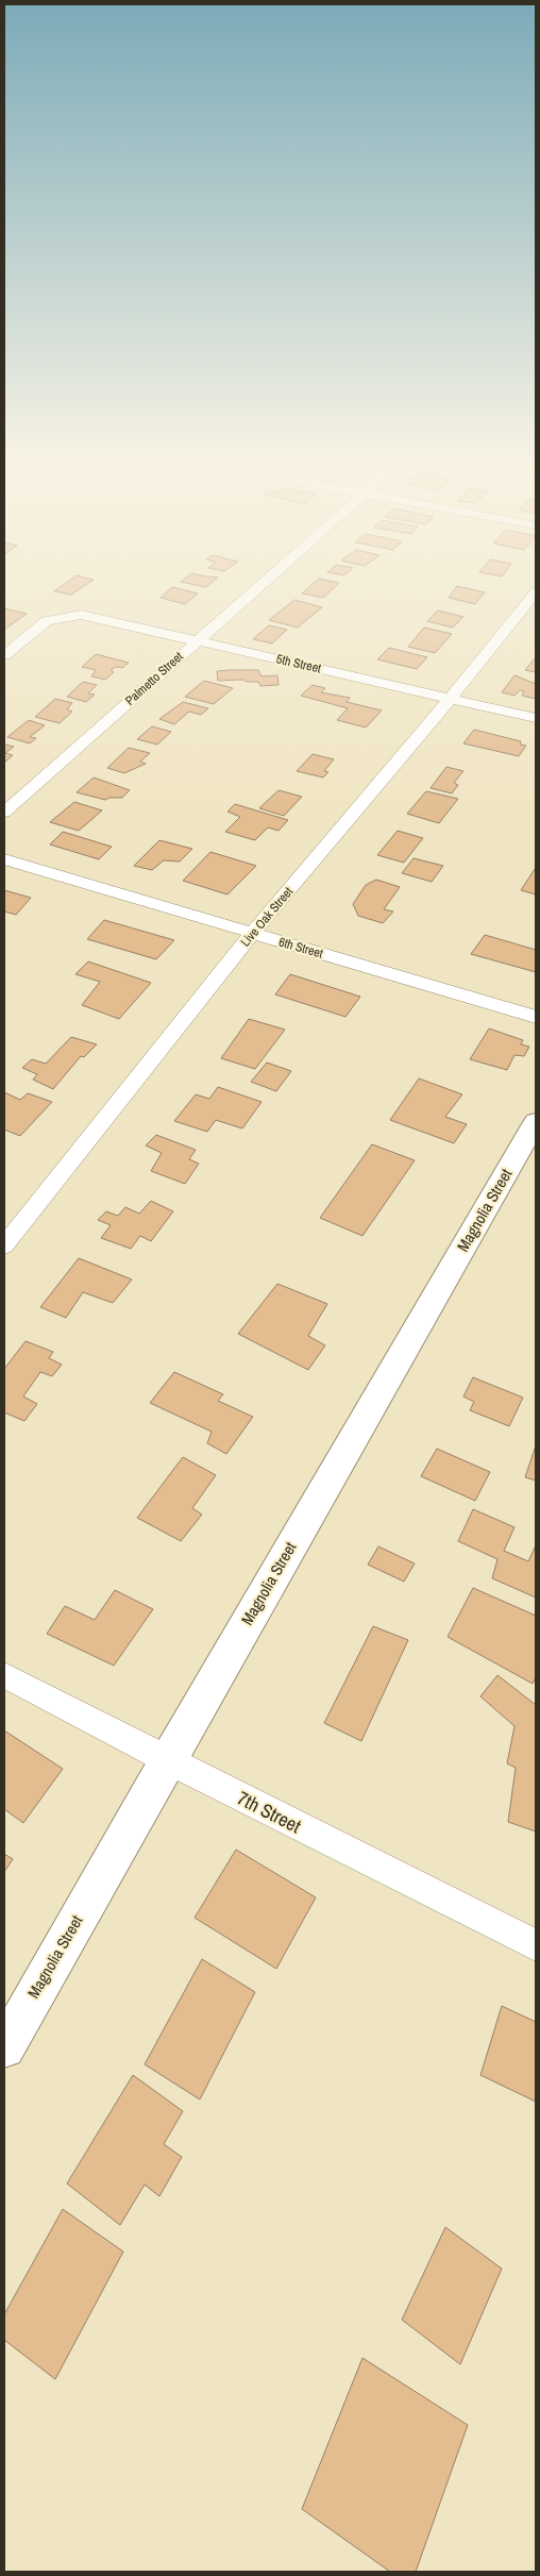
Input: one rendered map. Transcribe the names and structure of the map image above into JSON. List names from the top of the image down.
{
  "streets": {
    "street": [
      "5th Street",
      "Palmetto Street",
      "Live Oak Street",
      "6th Street",
      "Magnolia Street",
      "7th Street"
    ]
  },
  "crossings": [
    ["5th Street", "Palmetto Street"],
    ["5th Street", "Live Oak Street"],
    ["Live Oak Street", "6th Street"],
    ["Magnolia Street", "7th Street"]
  ]
}
